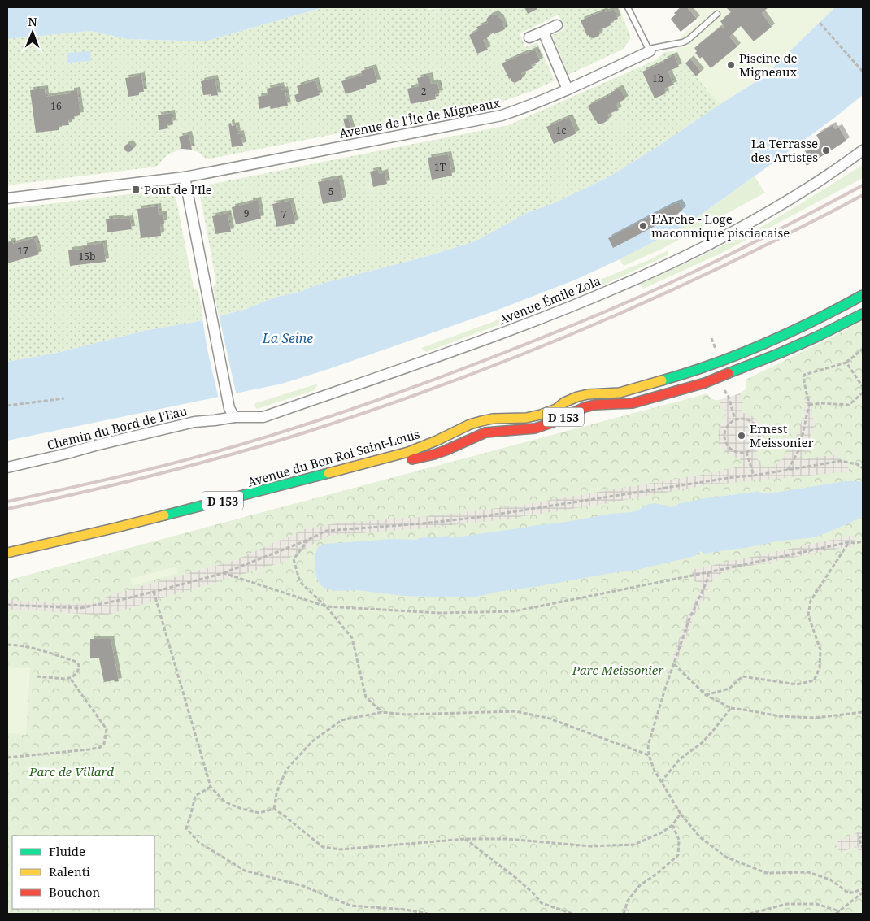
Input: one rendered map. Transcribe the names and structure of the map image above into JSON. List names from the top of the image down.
{
  "streets": {
    "main road": ["D 153", "Avenue du Bon Roi Saint-Louis"],
    "street": ["Avenue de l'Île de Migneaux", "Avenue Émile Zola", "Chemin du Bord de l'Eau"]
  },
  "crossings": [
    ["Avenue Émile Zola", "Chemin du Bord de l'Eau"]
  ],
  "water": ["La Seine"],
  "parks": ["Parc Meissonier", "Parc de Villard"],
  "places": {
    "other": [
      "Piscine de Migneaux",
      "La Terrasse des Artistes",
      "L'Arche - Loge maconnique pisciacaise",
      "Ernest Meissonier"
    ],
    "transit": ["Pont de l'Ile"]
  },
  "house_numbers": [
    "1b",
    "2",
    "16",
    "1c",
    "1T",
    "5",
    "9",
    "7",
    "17",
    "15b"
  ],
  "legend": ["Fluide", "Ralenti", "Bouchon"],
  "north": "top"
}
